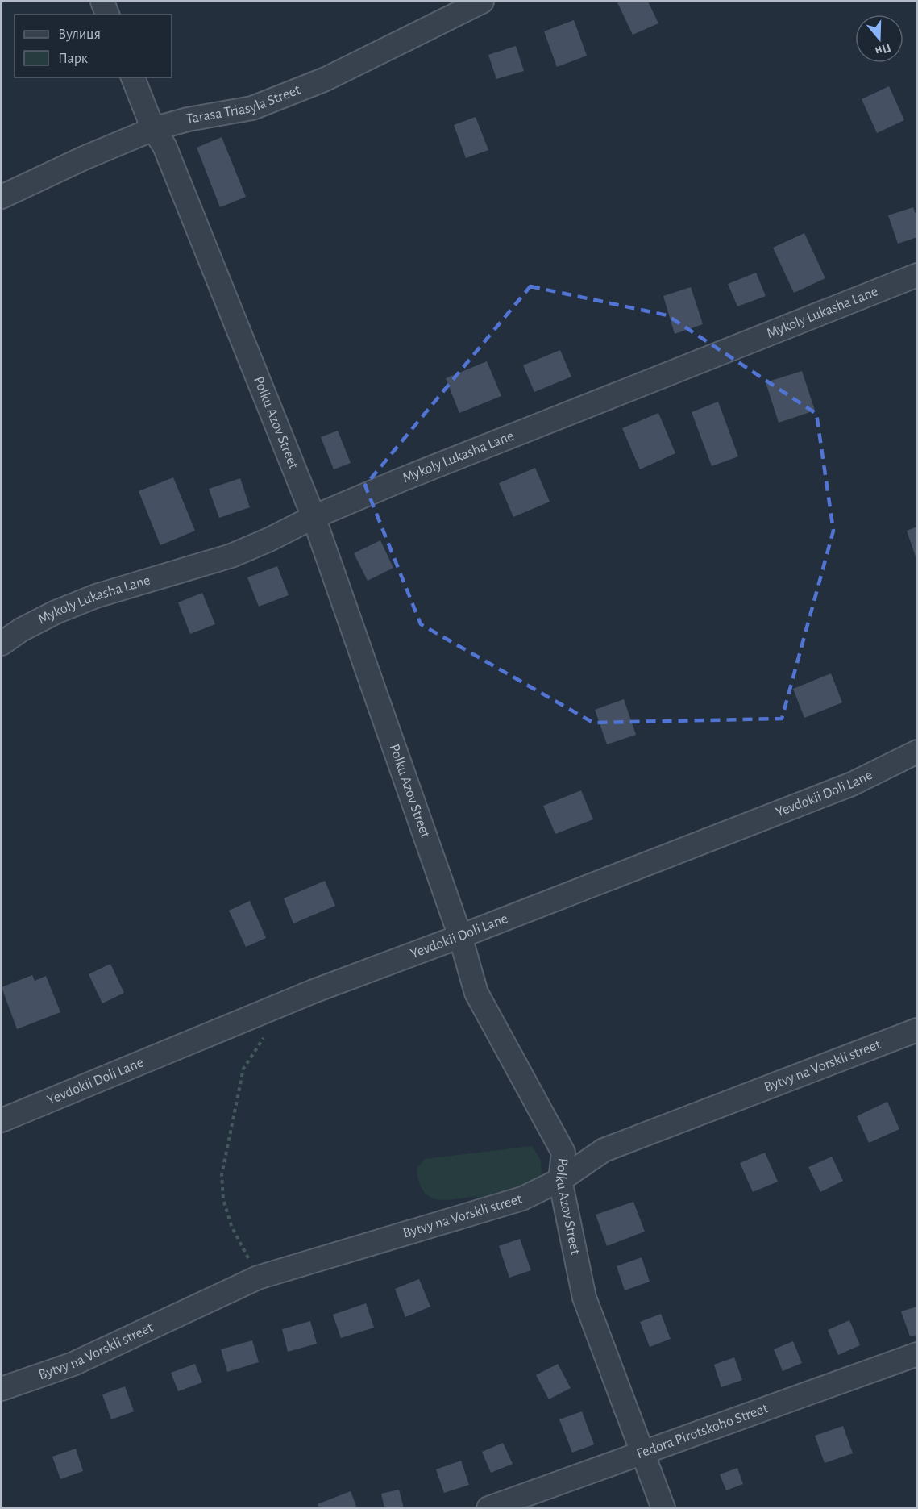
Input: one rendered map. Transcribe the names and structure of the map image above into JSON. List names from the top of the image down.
{
  "streets": {
    "street": [
      "Tarasa Triasyla Street",
      "Mykoly Lukasha Lane",
      "Polku Azov Street",
      "Yevdokii Doli Lane",
      "Bytvy na Vorskli street",
      "Fedora Pirotskoho Street"
    ]
  },
  "crossings": [
    ["Tarasa Triasyla Street", "Polku Azov Street"],
    ["Mykoly Lukasha Lane", "Polku Azov Street"],
    ["Polku Azov Street", "Yevdokii Doli Lane"],
    ["Polku Azov Street", "Bytvy na Vorskli street"],
    ["Polku Azov Street", "Fedora Pirotskoho Street"]
  ],
  "legend": ["Вулиця", "Парк"],
  "north": "bottom"
}
